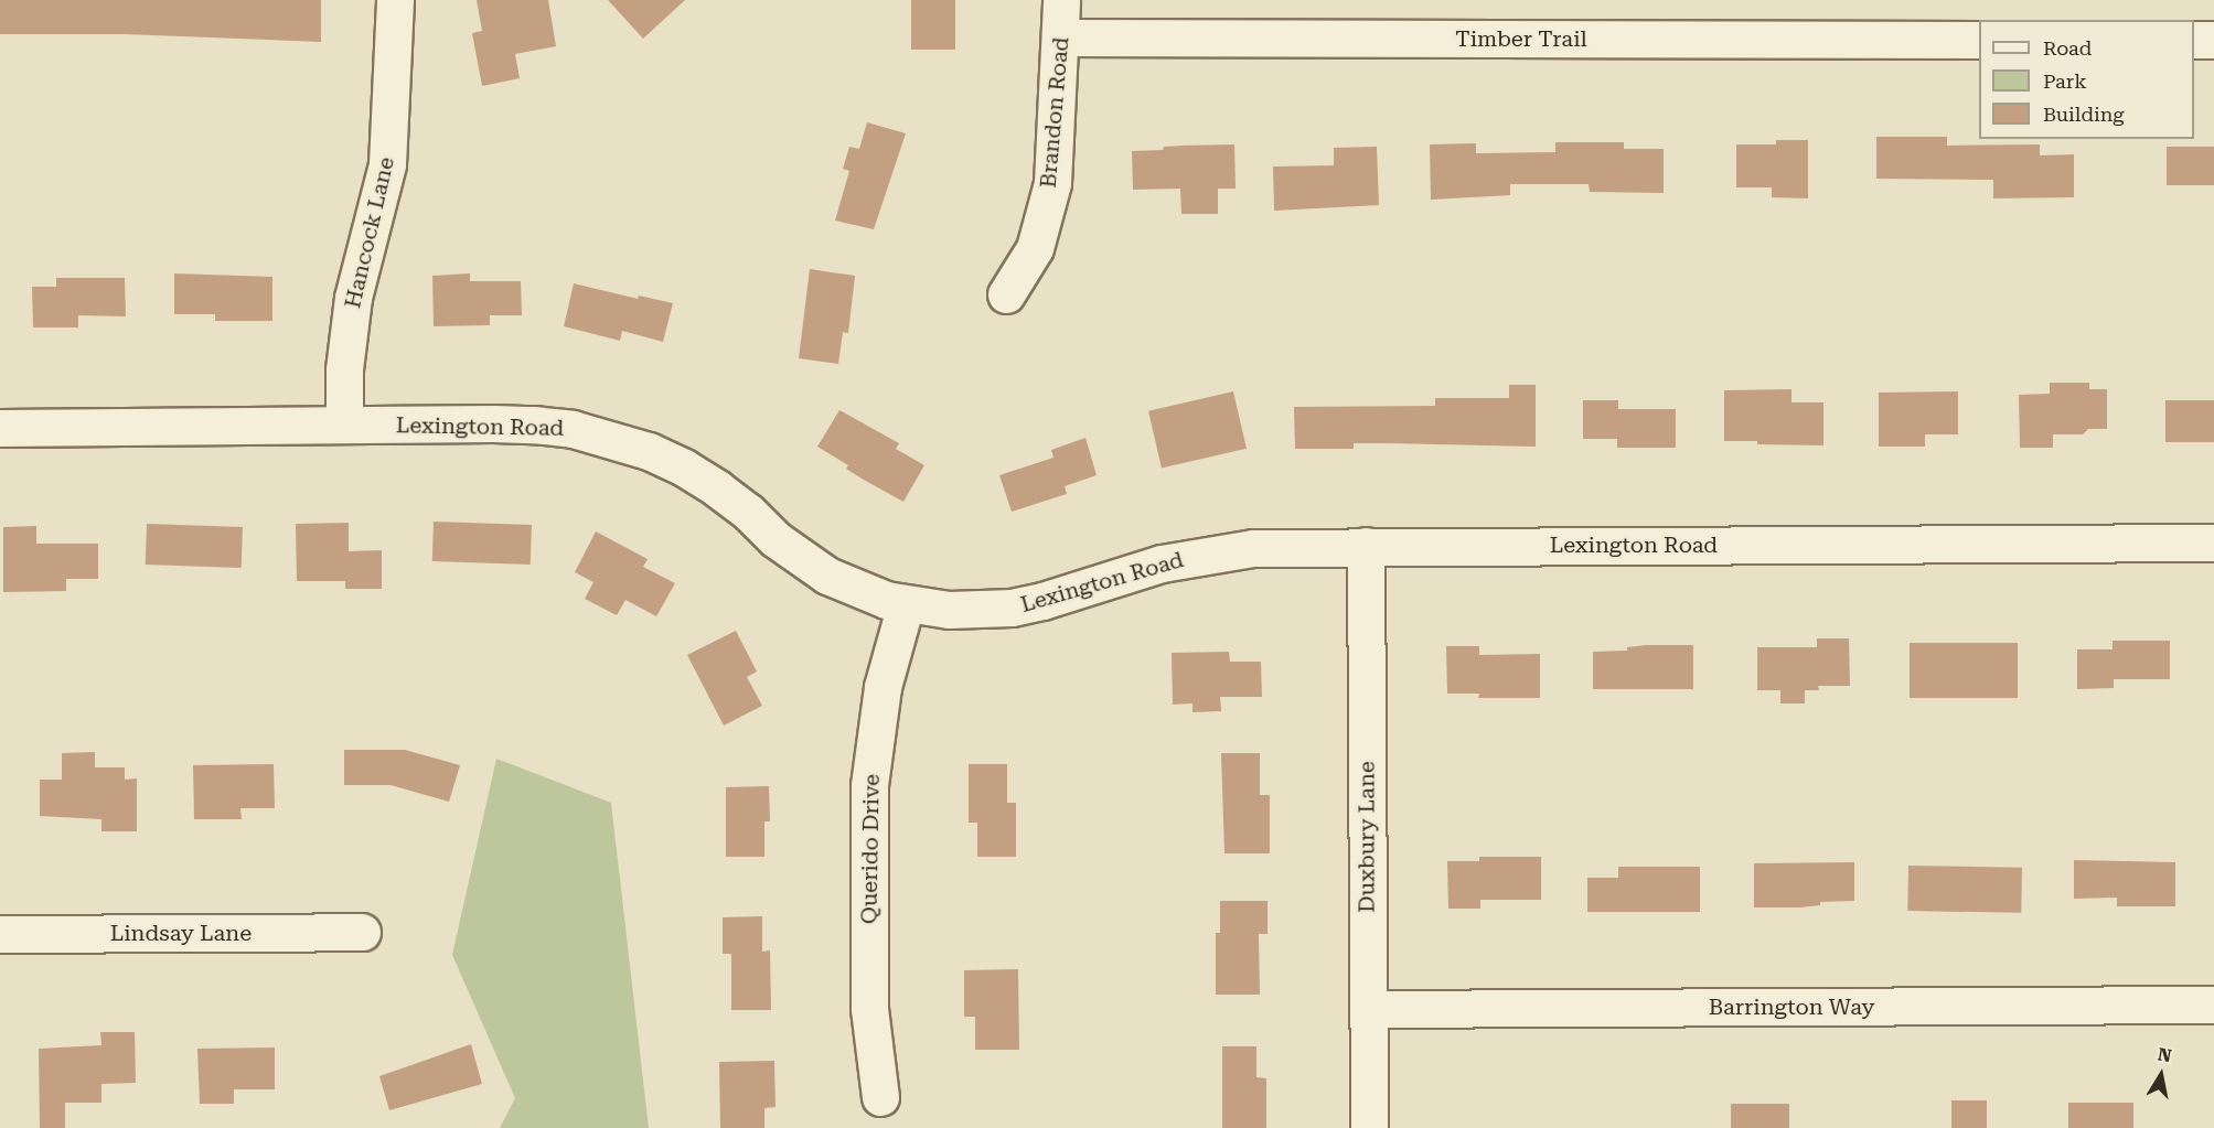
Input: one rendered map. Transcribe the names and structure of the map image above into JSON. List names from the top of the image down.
{
  "streets": {
    "street": [
      "Timber Trail",
      "Brandon Road",
      "Hancock Lane",
      "Lexington Road",
      "Duxbury Lane",
      "Querido Drive",
      "Lindsay Lane",
      "Barrington Way"
    ]
  },
  "crossings": [
    ["Timber Trail", "Brandon Road"],
    ["Hancock Lane", "Lexington Road"],
    ["Lexington Road", "Duxbury Lane"],
    ["Lexington Road", "Querido Drive"],
    ["Duxbury Lane", "Barrington Way"]
  ],
  "legend": ["Road", "Park", "Building"],
  "north": "top"
}
